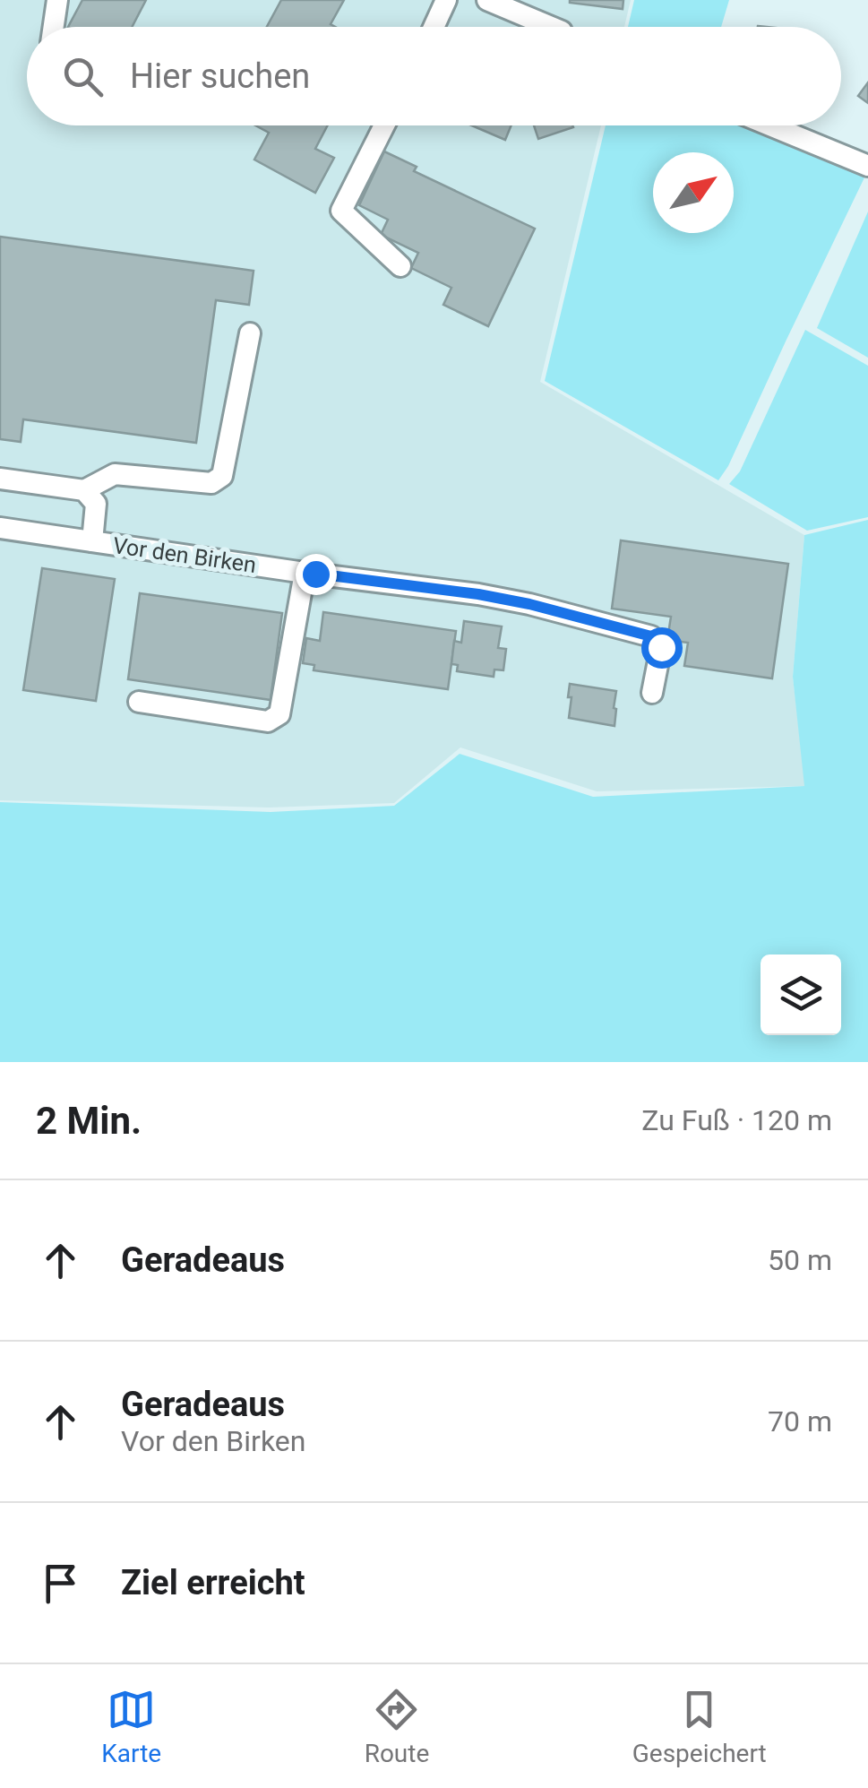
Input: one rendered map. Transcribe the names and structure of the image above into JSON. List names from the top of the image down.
{
  "streets": {
    "street": ["Vor den Birken"]
  },
  "north": "top right",
  "page": {
    "search": "Hier suchen",
    "heading": ["2 Min.", "Zu Fuß · 120 m"],
    "list": [
      ["Geradeaus", "50 m"],
      ["Geradeaus", "Vor den Birken", "70 m"],
      "Ziel erreicht"
    ],
    "nav": ["Karte", "Route", "Gespeichert"]
  }
}
